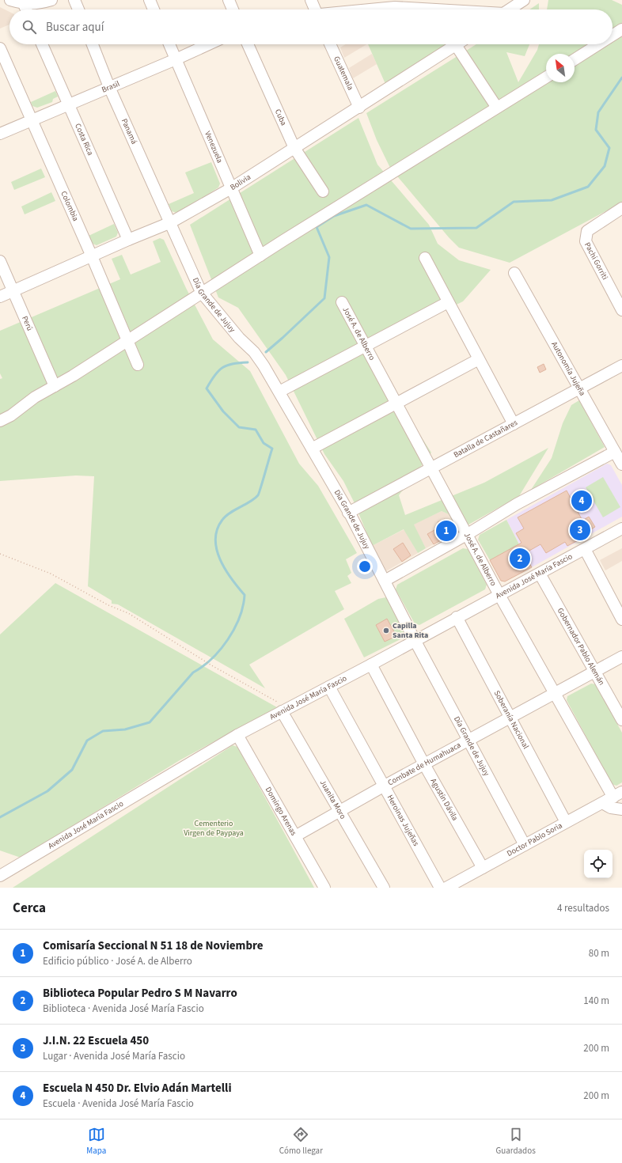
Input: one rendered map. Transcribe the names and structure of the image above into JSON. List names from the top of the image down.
{
  "streets": {
    "street": [
      "Guatemala",
      "Brasil",
      "Cuba",
      "Panamá",
      "Costa Rica",
      "Venezuela",
      "Bolivia",
      "Colombia",
      "Pachi Gorriti",
      "Día Grande de Jujuy",
      "Perú",
      "José A. de Alberro",
      "Autonomía Jujeña",
      "Batalla de Castañares",
      "Avenida José María Fascio",
      "Gobernador Pablo Alemán",
      "Soberanía Nacional",
      "Combate de Humahuaca",
      "Juanita Moro",
      "Agustín Dávila",
      "Domingo Arenas",
      "Heroinas Jujeñas",
      "Doctor Pablo Soria"
    ]
  },
  "crossings": [
    ["Guatemala", "Bolivia"],
    ["Brasil", "Panamá"],
    ["Brasil", "Costa Rica"],
    ["Brasil", "Venezuela"],
    ["Brasil", "Colombia"],
    ["Cuba", "Bolivia"],
    ["Panamá", "Bolivia"],
    ["Panamá", "Día Grande de Jujuy"],
    ["Costa Rica", "Bolivia"],
    ["Venezuela", "Bolivia"],
    ["Bolivia", "Colombia"],
    ["Bolivia", "Día Grande de Jujuy"],
    ["Bolivia", "Perú"],
    ["Día Grande de Jujuy", "Batalla de Castañares"],
    ["Día Grande de Jujuy", "Avenida José María Fascio"],
    ["Día Grande de Jujuy", "Combate de Humahuaca"],
    ["Día Grande de Jujuy", "Doctor Pablo Soria"],
    ["José A. de Alberro", "Batalla de Castañares"],
    ["José A. de Alberro", "Avenida José María Fascio"],
    ["José A. de Alberro", "Combate de Humahuaca"],
    ["José A. de Alberro", "Doctor Pablo Soria"],
    ["Autonomía Jujeña", "Batalla de Castañares"],
    ["Avenida José María Fascio", "Gobernador Pablo Alemán"],
    ["Avenida José María Fascio", "Soberanía Nacional"],
    ["Avenida José María Fascio", "Juanita Moro"],
    ["Avenida José María Fascio", "Agustín Dávila"],
    ["Avenida José María Fascio", "Domingo Arenas"],
    ["Avenida José María Fascio", "Heroinas Jujeñas"],
    ["Gobernador Pablo Alemán", "Combate de Humahuaca"],
    ["Soberanía Nacional", "Combate de Humahuaca"],
    ["Soberanía Nacional", "Doctor Pablo Soria"],
    ["Combate de Humahuaca", "Juanita Moro"],
    ["Combate de Humahuaca", "Agustín Dávila"],
    ["Combate de Humahuaca", "Domingo Arenas"],
    ["Combate de Humahuaca", "Heroinas Jujeñas"],
    ["Agustín Dávila", "Doctor Pablo Soria"]
  ],
  "parks": ["Cementerio Virgen de Paypaya"],
  "places": ["Capilla Santa Rita"],
  "north": "top left",
  "page": {
    "search": "Buscar aquí",
    "pins": [
      "4",
      "3",
      "1",
      "2"
    ],
    "heading": ["Cerca", "4 resultados"],
    "list": [
      {
        "mark": "1",
        "name": "Comisaría Seccional N 51 18 de Noviembre",
        "note": "Edificio público · José A. de Alberro",
        "value": "80 m"
      },
      {
        "mark": "2",
        "name": "Biblioteca Popular Pedro S M Navarro",
        "note": "Biblioteca · Avenida José María Fascio",
        "value": "140 m"
      },
      {
        "mark": "3",
        "name": "J.I.N. 22 Escuela 450",
        "note": "Lugar · Avenida José María Fascio",
        "value": "200 m"
      },
      {
        "mark": "4",
        "name": "Escuela N 450 Dr. Elvio Adán Martelli",
        "note": "Escuela · Avenida José María Fascio",
        "value": "200 m"
      }
    ],
    "nav": ["Mapa", "Cómo llegar", "Guardados"]
  }
}
